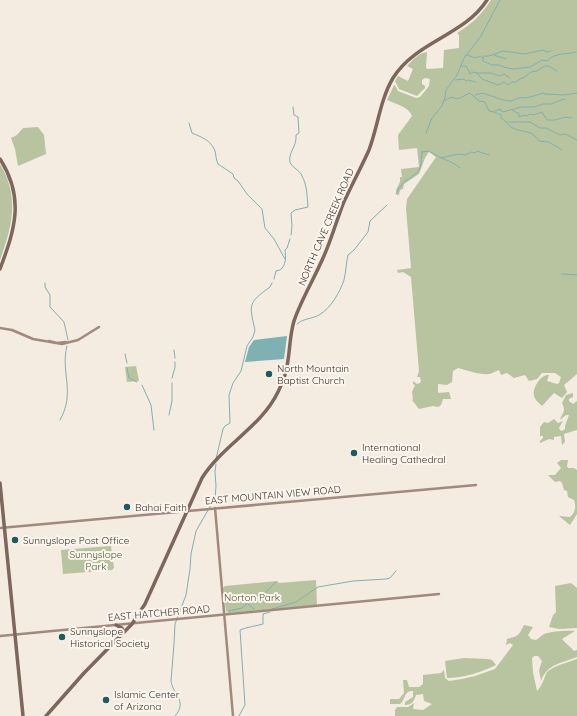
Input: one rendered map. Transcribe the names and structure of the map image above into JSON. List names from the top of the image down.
{
  "streets": {
    "main road": ["NORTH CAVE CREEK ROAD"],
    "street": ["EAST MOUNTAIN VIEW ROAD", "EAST HATCHER ROAD"]
  },
  "crossings": [
    ["NORTH CAVE CREEK ROAD", "EAST MOUNTAIN VIEW ROAD"],
    ["NORTH CAVE CREEK ROAD", "EAST HATCHER ROAD"]
  ],
  "parks": ["Sunnyslope Park", "Norton Park"],
  "places": [
    "North Mountain Baptist Church",
    "International Healing Cathedral",
    "Bahai Faith",
    "Sunnyslope Post Office",
    "Sunnyslope Historical Society",
    "Islamic Center of Arizona"
  ]
}
